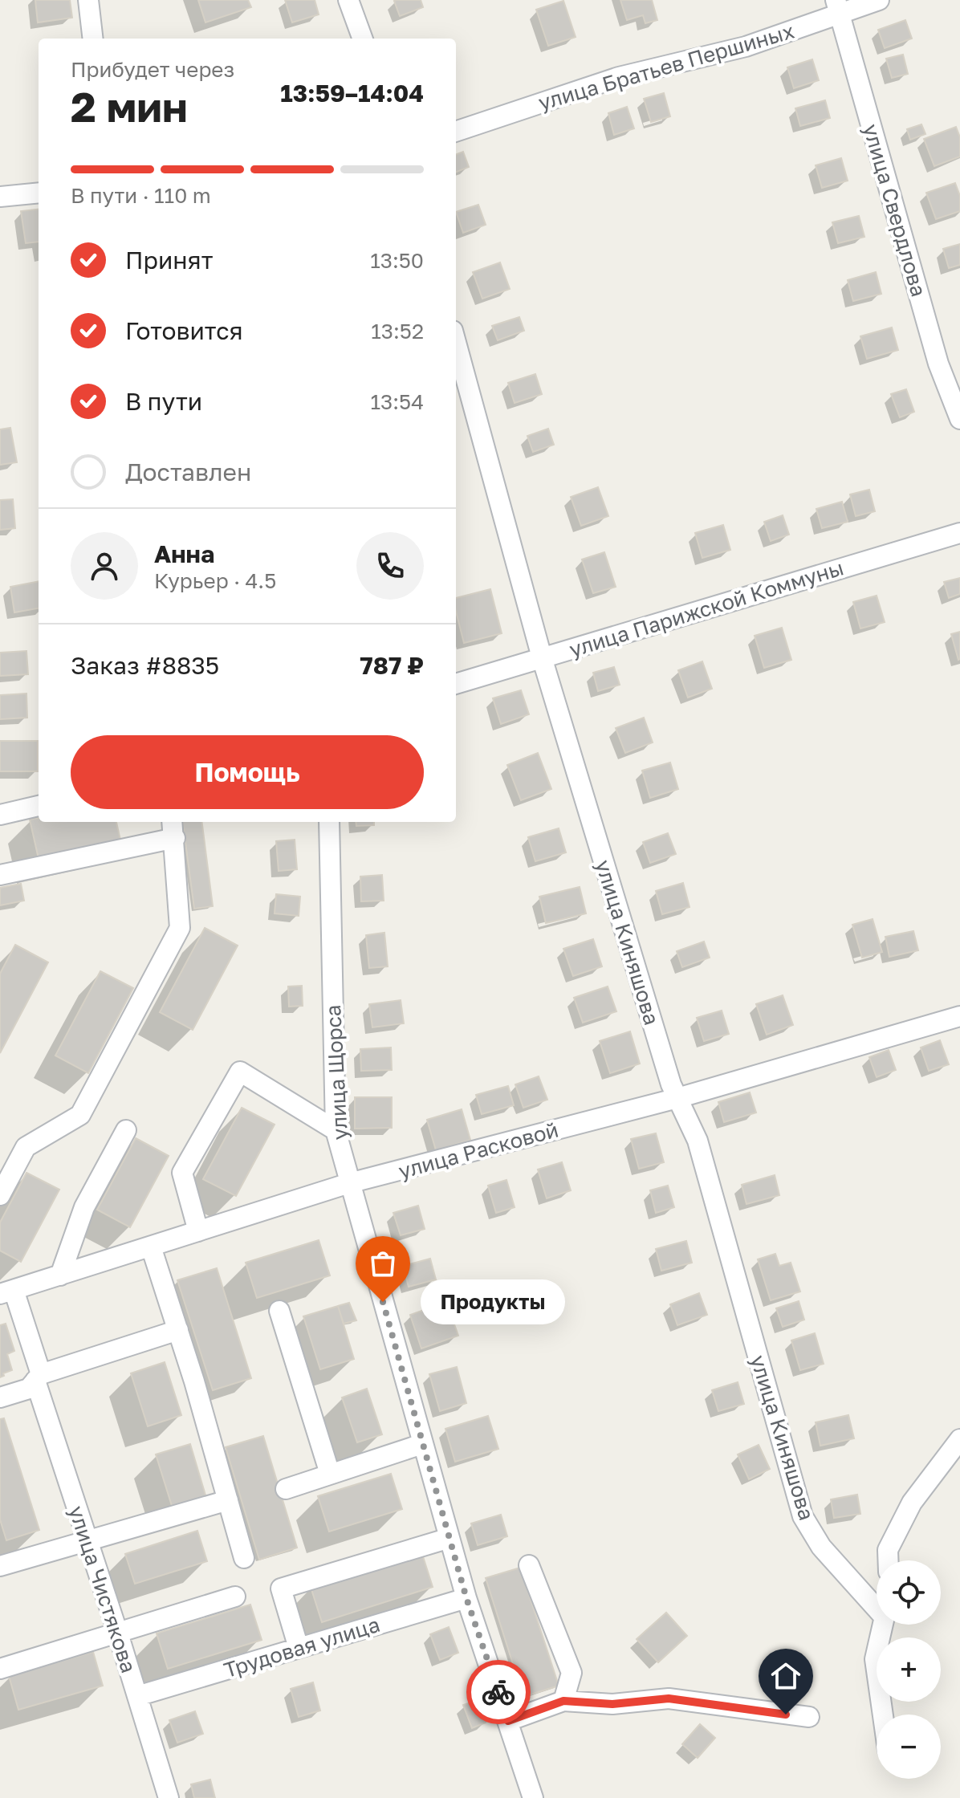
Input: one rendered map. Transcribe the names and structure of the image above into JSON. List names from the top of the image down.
{
  "streets": {
    "street": [
      "улица Братьев Першиных",
      "улица Свердлова",
      "улица Парижской Коммуны",
      "улица Киняшова",
      "улица Щорса",
      "улица Расковой",
      "улица Чистякова",
      "Трудовая улица"
    ]
  },
  "crossings": [
    ["улица Братьев Першиных", "улица Свердлова"],
    ["улица Парижской Коммуны", "улица Киняшова"],
    ["улица Киняшова", "улица Расковой"],
    ["улица Щорса", "улица Расковой"],
    ["улица Щорса", "Трудовая улица"],
    ["улица Расковой", "улица Чистякова"],
    ["улица Чистякова", "Трудовая улица"]
  ],
  "places": ["Продукты"],
  "page": {
    "heading": ["2 мин", "Прибудет через", "13:59–14:04"],
    "panel": [
      "Анна",
      "Курьер · 4.5",
      "Заказ #8835",
      "787 ₽"
    ],
    "bar": "В пути · 110 m",
    "list": [
      ["Принят", "13:50"],
      ["Готовится", "13:52"],
      ["В пути", "13:54"],
      "Доставлен"
    ],
    "buttons": "Помощь",
    "bubble": "Продукты",
    "map_buttons": ["+", "−"]
  }
}
